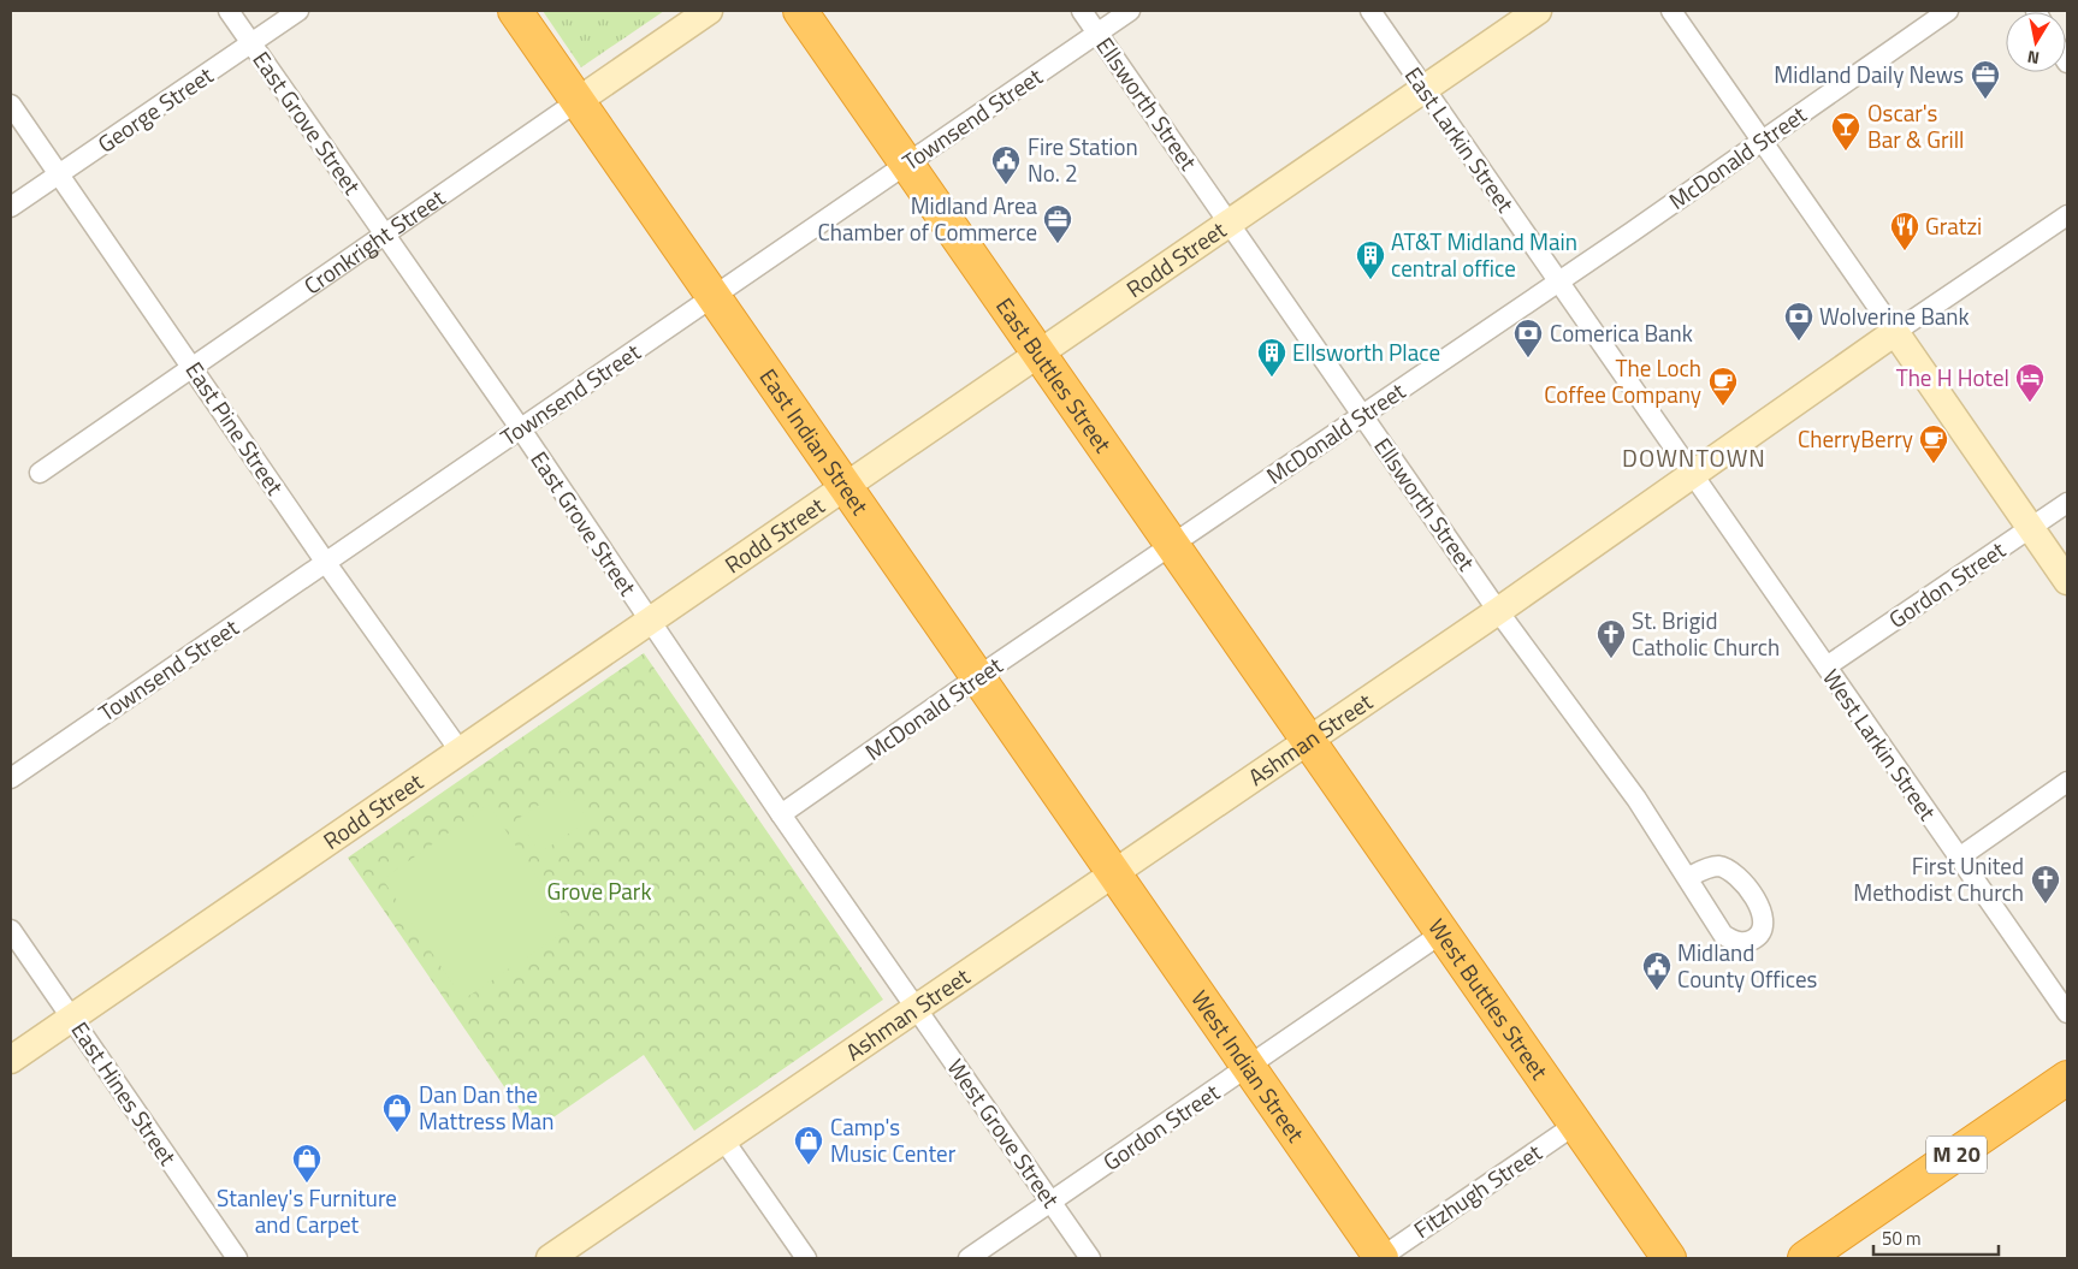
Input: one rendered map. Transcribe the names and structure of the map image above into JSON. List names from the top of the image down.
{
  "streets": {
    "highway": [
      "East Buttles Street",
      "East Indian Street",
      "West Buttles Street",
      "West Indian Street",
      "M 20"
    ],
    "street": [
      "Ellsworth Street",
      "George Street",
      "Townsend Street",
      "East Grove Street",
      "East Larkin Street",
      "McDonald Street",
      "Cronkright Street",
      "Rodd Street",
      "East Pine Street",
      "Gordon Street",
      "Ashman Street",
      "West Larkin Street",
      "East Hines Street",
      "West Grove Street",
      "Fitzhugh Street"
    ]
  },
  "crossings": [
    ["Ellsworth Street", "Townsend Street"],
    ["Ellsworth Street", "McDonald Street"],
    ["Ellsworth Street", "Rodd Street"],
    ["Ellsworth Street", "Ashman Street"],
    ["George Street", "East Grove Street"],
    ["George Street", "East Pine Street"],
    ["Townsend Street", "East Grove Street"],
    ["Townsend Street", "East Buttles Street"],
    ["Townsend Street", "East Pine Street"],
    ["Townsend Street", "East Indian Street"],
    ["East Grove Street", "McDonald Street"],
    ["East Grove Street", "Cronkright Street"],
    ["East Grove Street", "Rodd Street"],
    ["East Grove Street", "Ashman Street"],
    ["East Grove Street", "West Grove Street"],
    ["East Larkin Street", "McDonald Street"],
    ["East Larkin Street", "Rodd Street"],
    ["East Larkin Street", "Ashman Street"],
    ["East Larkin Street", "West Larkin Street"],
    ["McDonald Street", "East Buttles Street"],
    ["McDonald Street", "East Indian Street"],
    ["Cronkright Street", "East Pine Street"],
    ["Cronkright Street", "East Indian Street"],
    ["Rodd Street", "East Buttles Street"],
    ["Rodd Street", "East Pine Street"],
    ["Rodd Street", "East Indian Street"],
    ["Rodd Street", "East Hines Street"],
    ["East Buttles Street", "Ashman Street"],
    ["East Buttles Street", "West Buttles Street"],
    ["East Indian Street", "Ashman Street"],
    ["East Indian Street", "West Indian Street"],
    ["Gordon Street", "West Larkin Street"],
    ["Gordon Street", "West Buttles Street"],
    ["Gordon Street", "West Indian Street"],
    ["Gordon Street", "West Grove Street"],
    ["Ashman Street", "West Larkin Street"],
    ["Ashman Street", "West Buttles Street"],
    ["Ashman Street", "West Indian Street"],
    ["Ashman Street", "West Grove Street"],
    ["West Buttles Street", "Fitzhugh Street"],
    ["West Indian Street", "Fitzhugh Street"]
  ],
  "districts": ["DOWNTOWN"],
  "parks": ["Grove Park"],
  "places": {
    "office": ["Midland Daily News", "Midland Area Chamber of Commerce"],
    "bar": ["Oscar's Bar & Grill"],
    "public building": ["Fire Station No. 2", "Midland County Offices"],
    "restaurant": ["Gratzi"],
    "building": ["AT&T Midland Main central office", "Ellsworth Place"],
    "bank": ["Wolverine Bank", "Comerica Bank"],
    "hotel": ["The H Hotel"],
    "cafe": ["The Loch Coffee Company", "CherryBerry"],
    "church": ["St. Brigid Catholic Church", "First United Methodist Church"],
    "shop": ["Dan Dan the Mattress Man", "Camp's Music Center", "Stanley's Furniture and Carpet"]
  },
  "scale_bar": "50 m",
  "north": "bottom"
}
